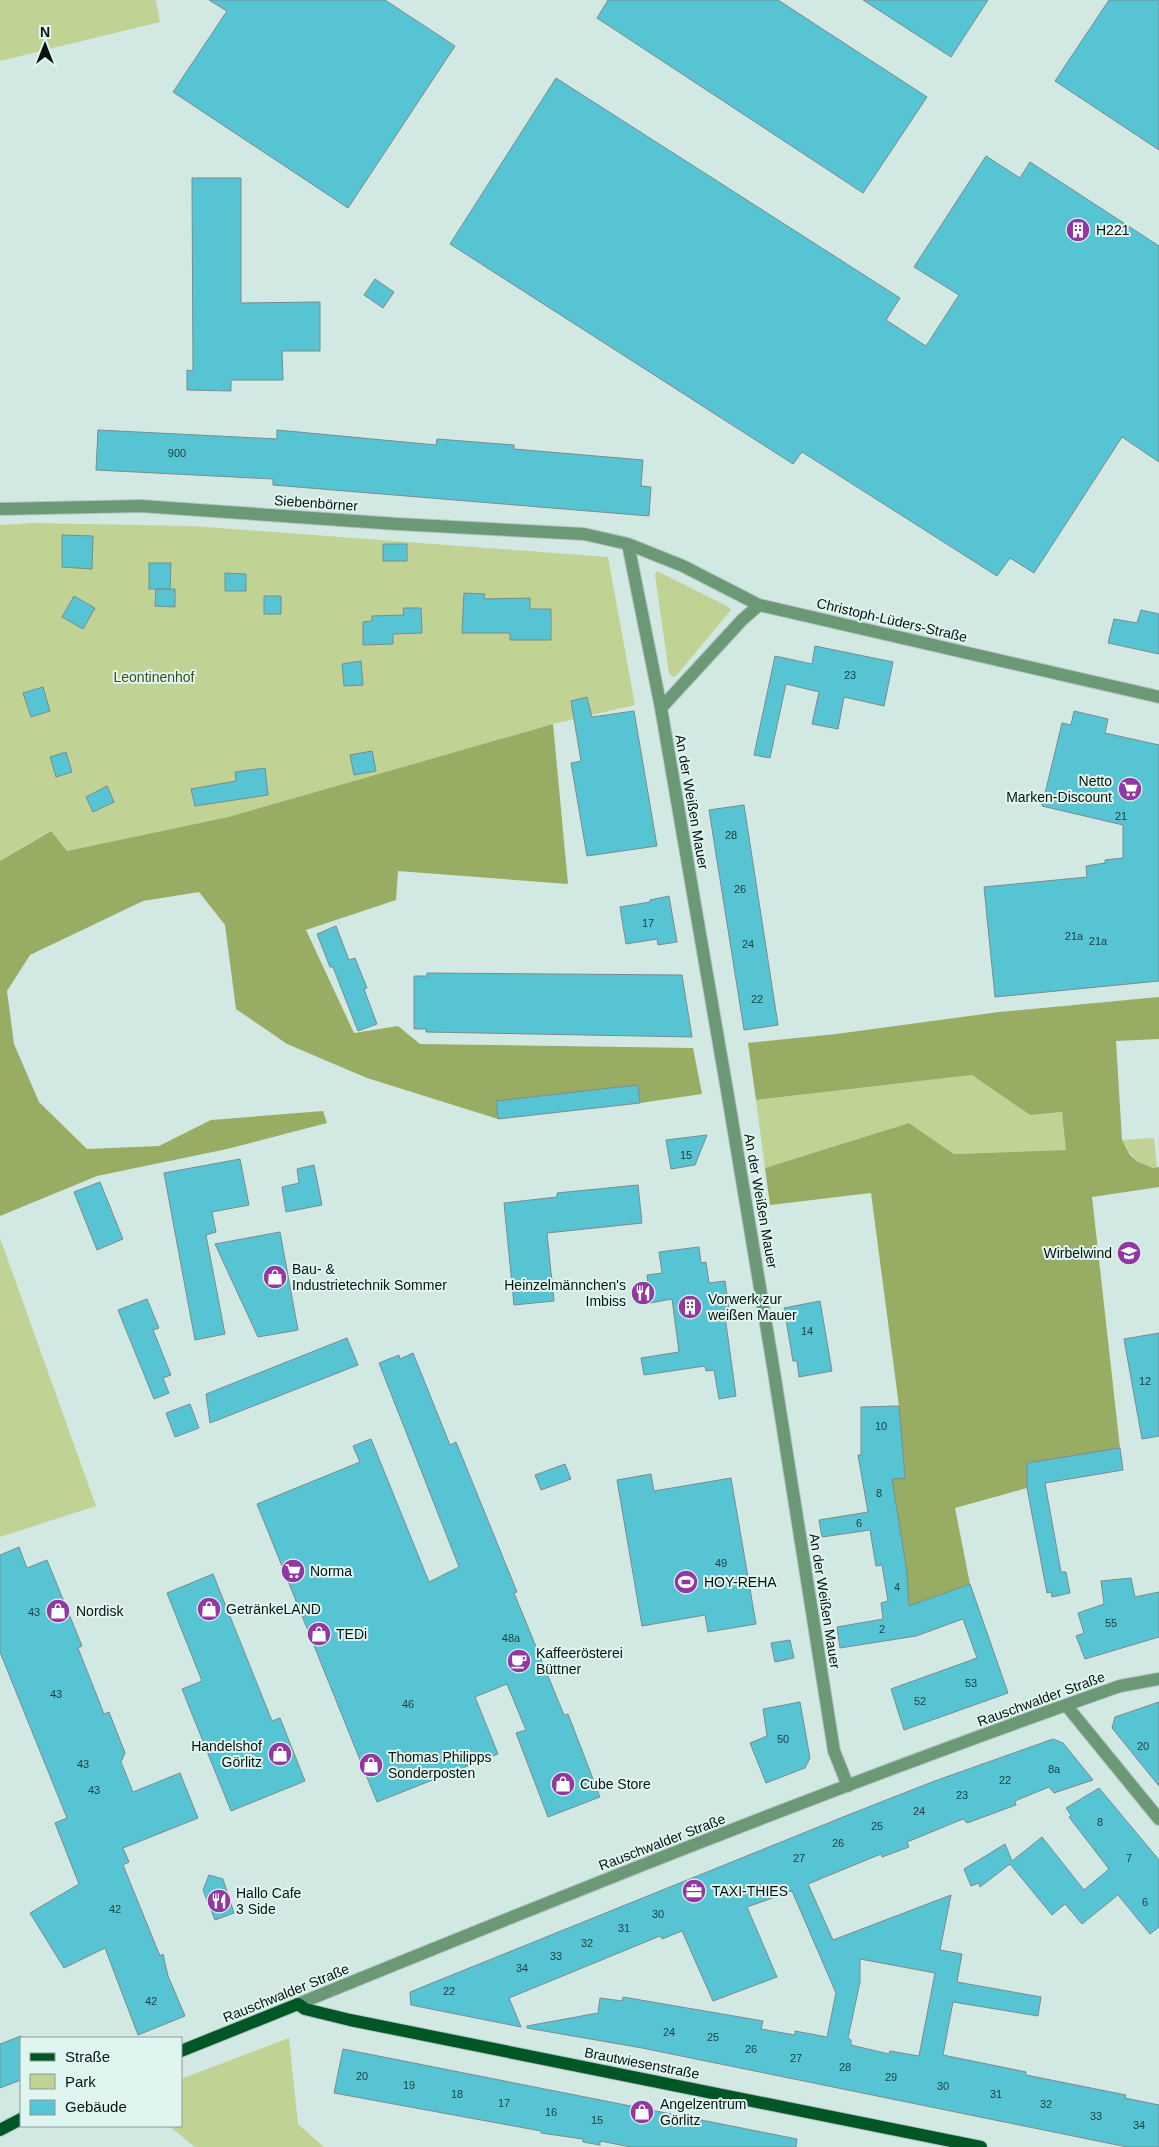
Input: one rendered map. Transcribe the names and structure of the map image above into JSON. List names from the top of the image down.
{
  "streets": {
    "main road": ["Rauschwalder Straße", "Brautwiesenstraße"],
    "street": ["Siebenbörner", "Christoph-Lüders-Straße", "An der Weißen Mauer"]
  },
  "crossings": [
    ["Siebenbörner", "Christoph-Lüders-Straße"],
    ["Siebenbörner", "An der Weißen Mauer"],
    ["Christoph-Lüders-Straße", "An der Weißen Mauer"],
    ["An der Weißen Mauer", "Rauschwalder Straße"],
    ["Rauschwalder Straße", "Brautwiesenstraße"]
  ],
  "parks": ["Leontinenhof"],
  "places": {
    "building": ["H221", "Vorwerk zur weißen Mauer"],
    "supermarket": ["Netto Marken-Discount", "Norma"],
    "school or university": ["Wirbelwind"],
    "shop": [
      "Bau- & Industrietechnik Sommer",
      "GetränkeLAND",
      "Nordisk",
      "TEDi",
      "Handelshof Görlitz",
      "Thomas Philipps Sonderposten",
      "Cube Store",
      "Angelzentrum Görlitz"
    ],
    "restaurant": ["Heinzelmännchen's Imbiss", "Hallo Cafe 3 Side"],
    "sports": ["HOY-REHA"],
    "cafe": ["Kaffeerösterei Büttner"],
    "office": ["TAXI-THIES"]
  },
  "house_numbers": [
    "900",
    "23",
    "21",
    "28",
    "26",
    "17",
    "21a",
    "21a",
    "24",
    "22",
    "15",
    "14",
    "12",
    "10",
    "8",
    "6",
    "49",
    "4",
    "43",
    "55",
    "2",
    "48a",
    "53",
    "43",
    "52",
    "46",
    "50",
    "20",
    "43",
    "8a",
    "22",
    "43",
    "23",
    "24",
    "8",
    "25",
    "26",
    "27",
    "7",
    "6",
    "42",
    "30",
    "31",
    "32",
    "33",
    "34",
    "22",
    "42",
    "24",
    "25",
    "26",
    "27",
    "28",
    "20",
    "29",
    "19",
    "30",
    "18",
    "31",
    "17",
    "32",
    "16",
    "33",
    "15",
    "34"
  ],
  "legend": ["Straße", "Park", "Gebäude"],
  "north": "top"
}
